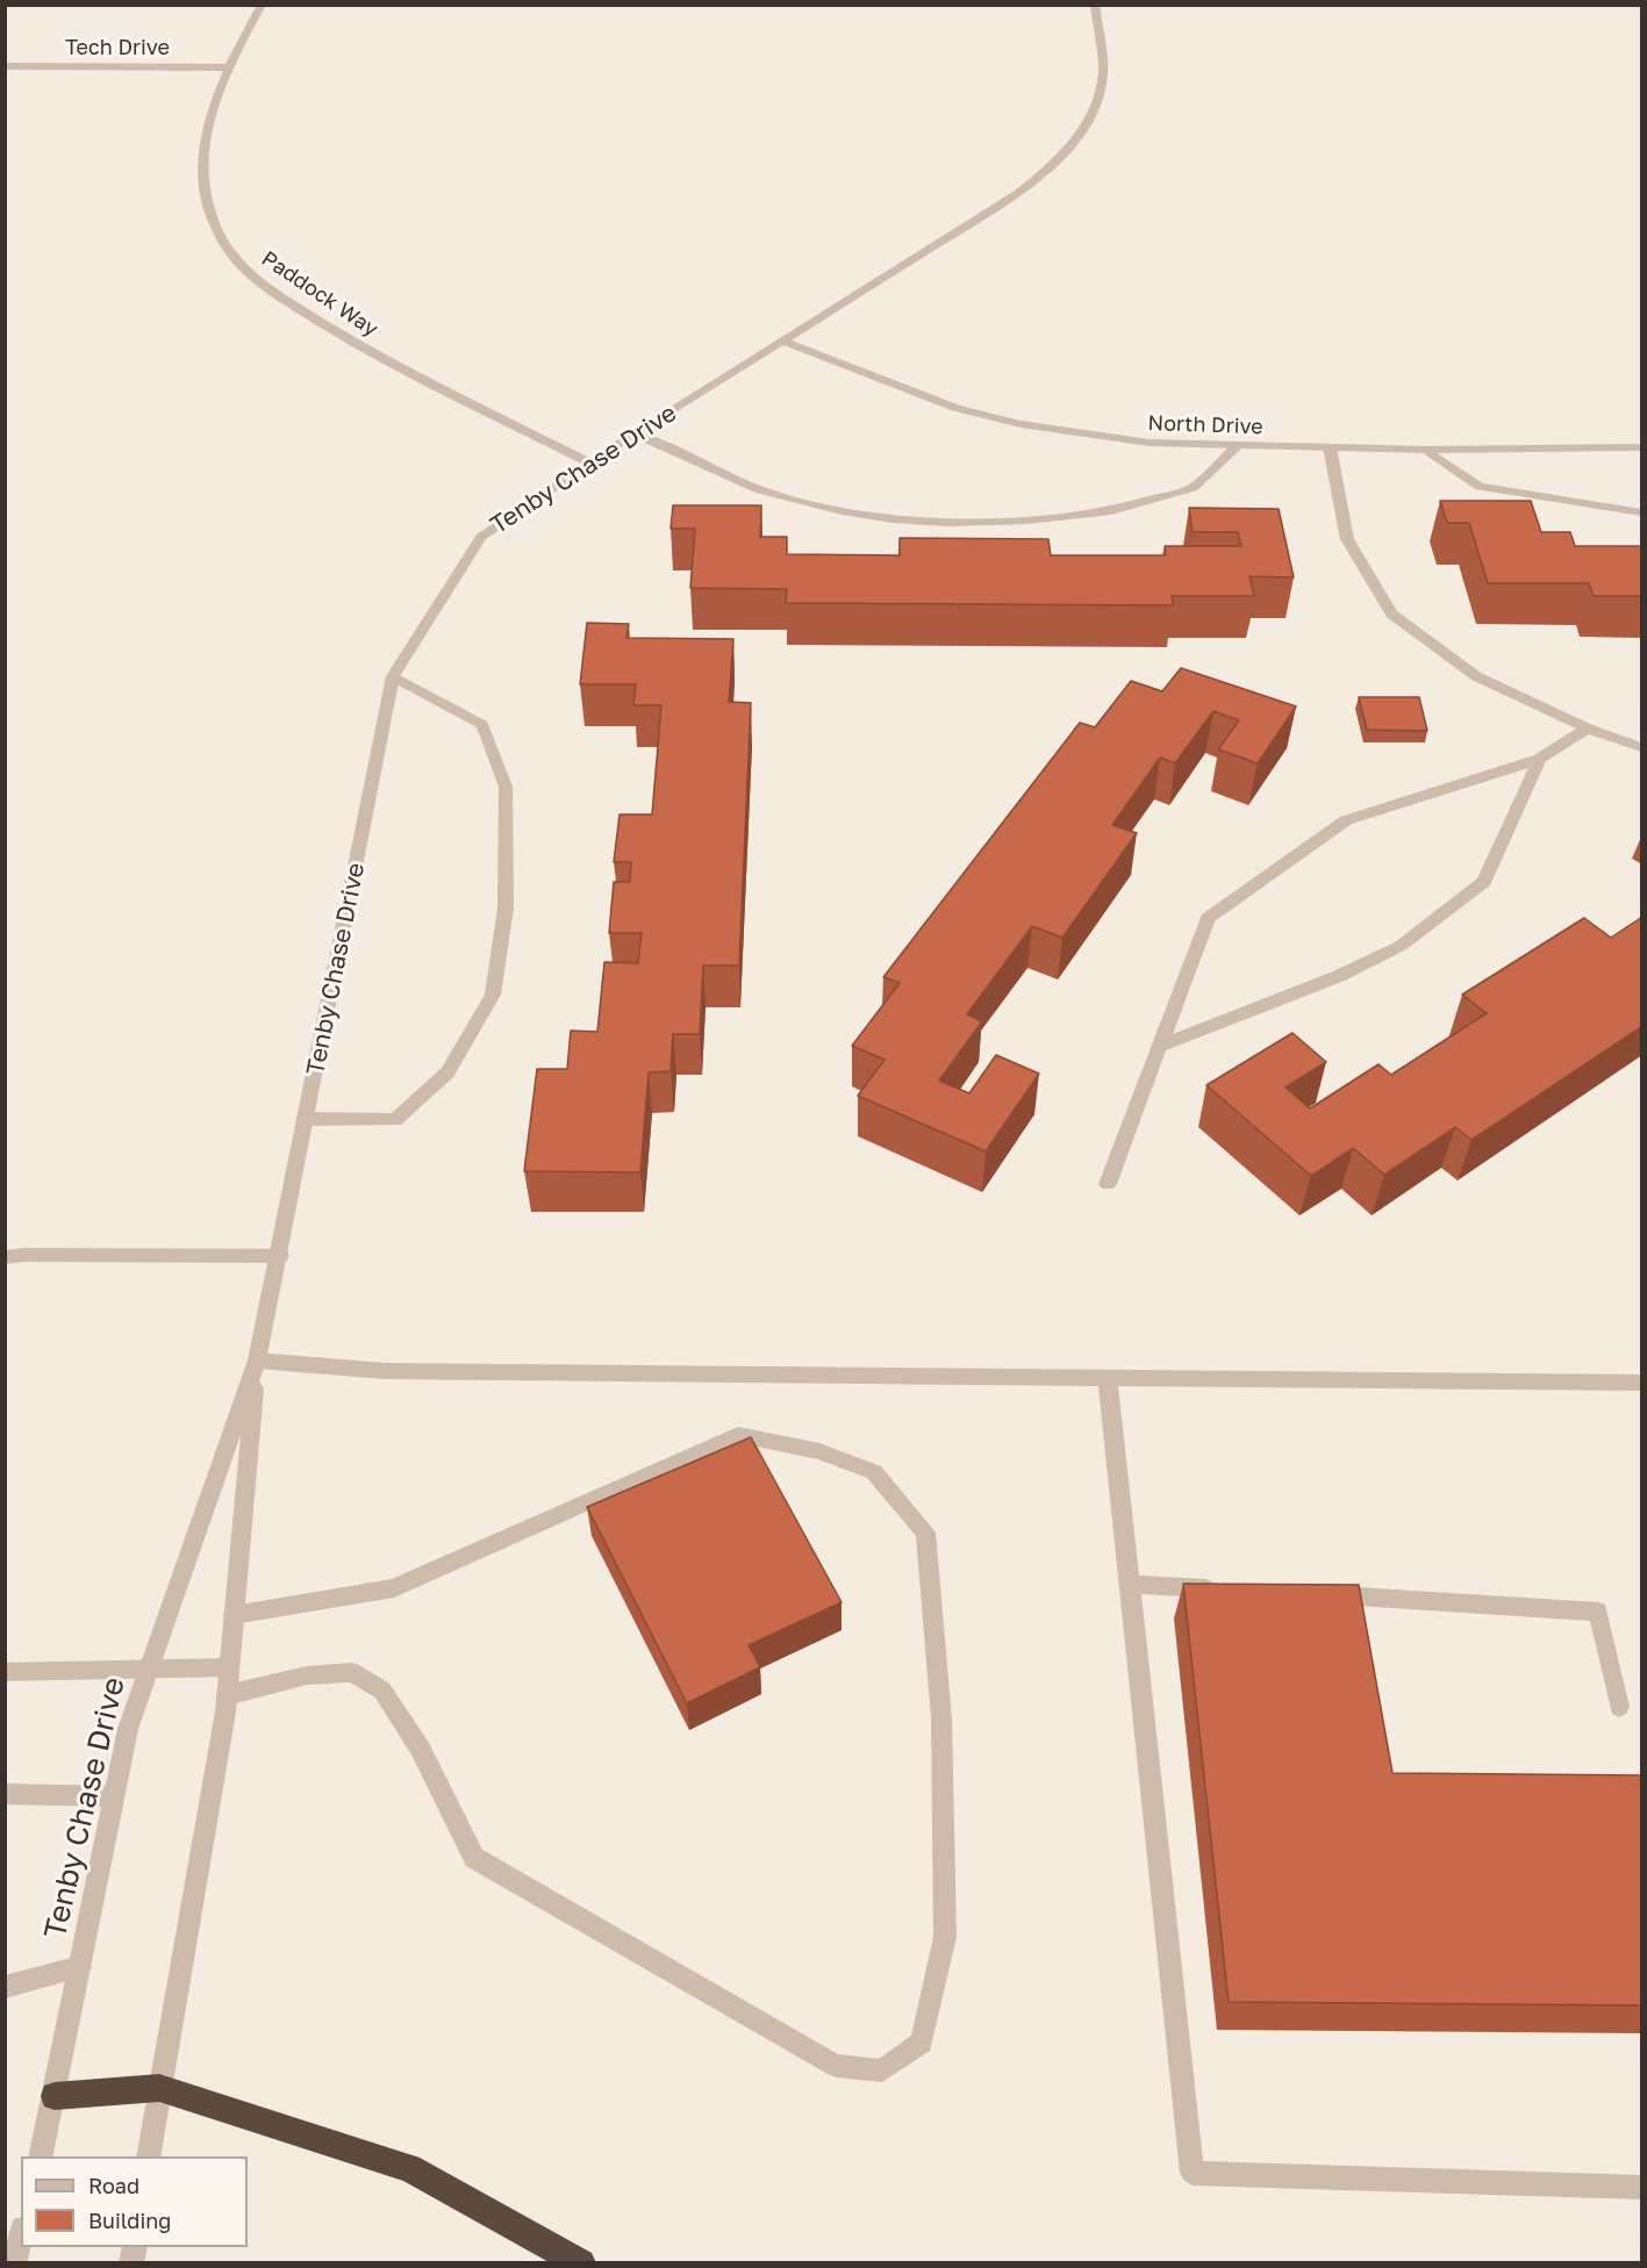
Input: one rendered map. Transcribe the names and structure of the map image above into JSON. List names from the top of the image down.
{
  "streets": {
    "street": [
      "Tech Drive",
      "Paddock Way",
      "North Drive",
      "Tenby Chase Drive"
    ]
  },
  "crossings": [
    ["Tech Drive", "Paddock Way"],
    ["Paddock Way", "Tenby Chase Drive"],
    ["North Drive", "Tenby Chase Drive"]
  ],
  "legend": ["Road", "Building"]
}
